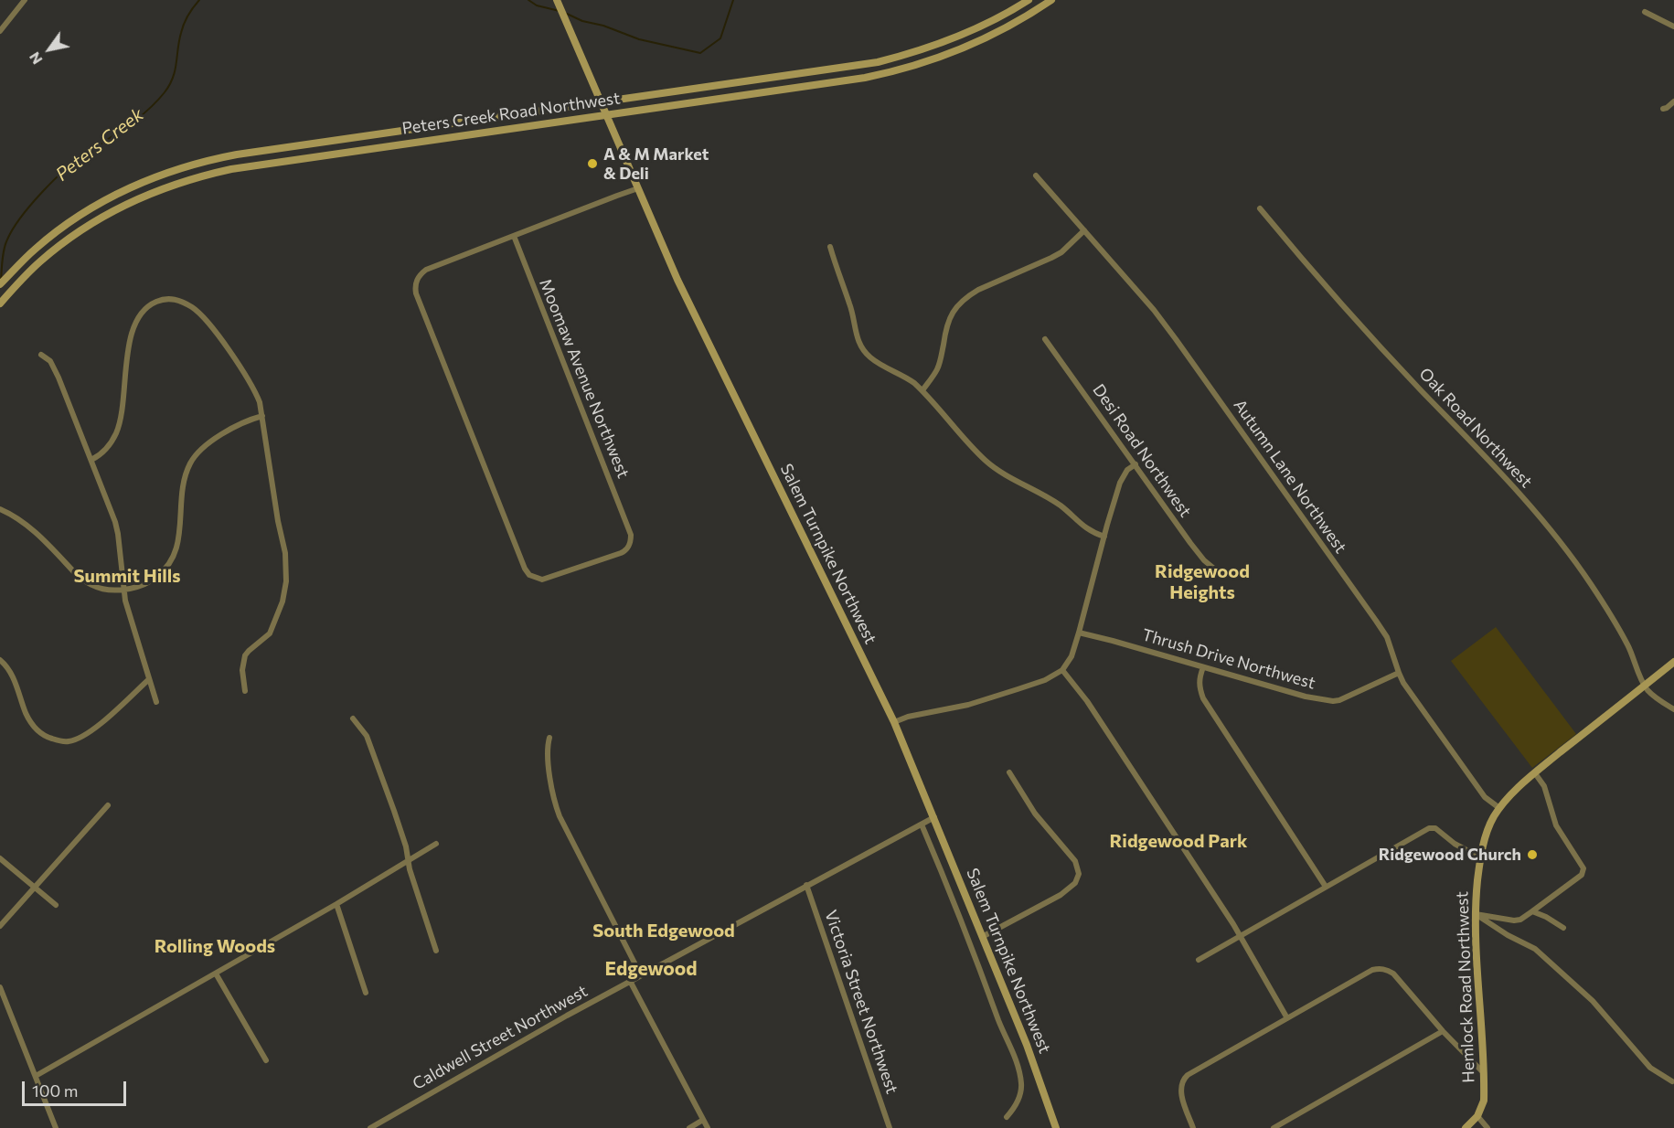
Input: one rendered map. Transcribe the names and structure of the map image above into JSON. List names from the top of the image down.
{
  "streets": {
    "main road": ["Peters Creek Road Northwest", "Salem Turnpike Northwest", "Hemlock Road Northwest"],
    "street": [
      "Moomaw Avenue Northwest",
      "Oak Road Northwest",
      "Desi Road Northwest",
      "Autumn Lane Northwest",
      "Thrush Drive Northwest",
      "Victoria Street Northwest",
      "Caldwell Street Northwest"
    ]
  },
  "crossings": [
    ["Peters Creek Road Northwest", "Salem Turnpike Northwest"],
    ["Oak Road Northwest", "Hemlock Road Northwest"],
    ["Autumn Lane Northwest", "Thrush Drive Northwest"],
    ["Autumn Lane Northwest", "Hemlock Road Northwest"],
    ["Salem Turnpike Northwest", "Caldwell Street Northwest"],
    ["Victoria Street Northwest", "Caldwell Street Northwest"]
  ],
  "districts": [
    "Ridgewood Heights",
    "Summit Hills",
    "Ridgewood Park",
    "South Edgewood",
    "Rolling Woods",
    "Edgewood"
  ],
  "water": ["Peters Creek"],
  "places": ["A & M Market & Deli", "Ridgewood Church"],
  "scale_bar": "100 m",
  "north": "bottom left"
}
